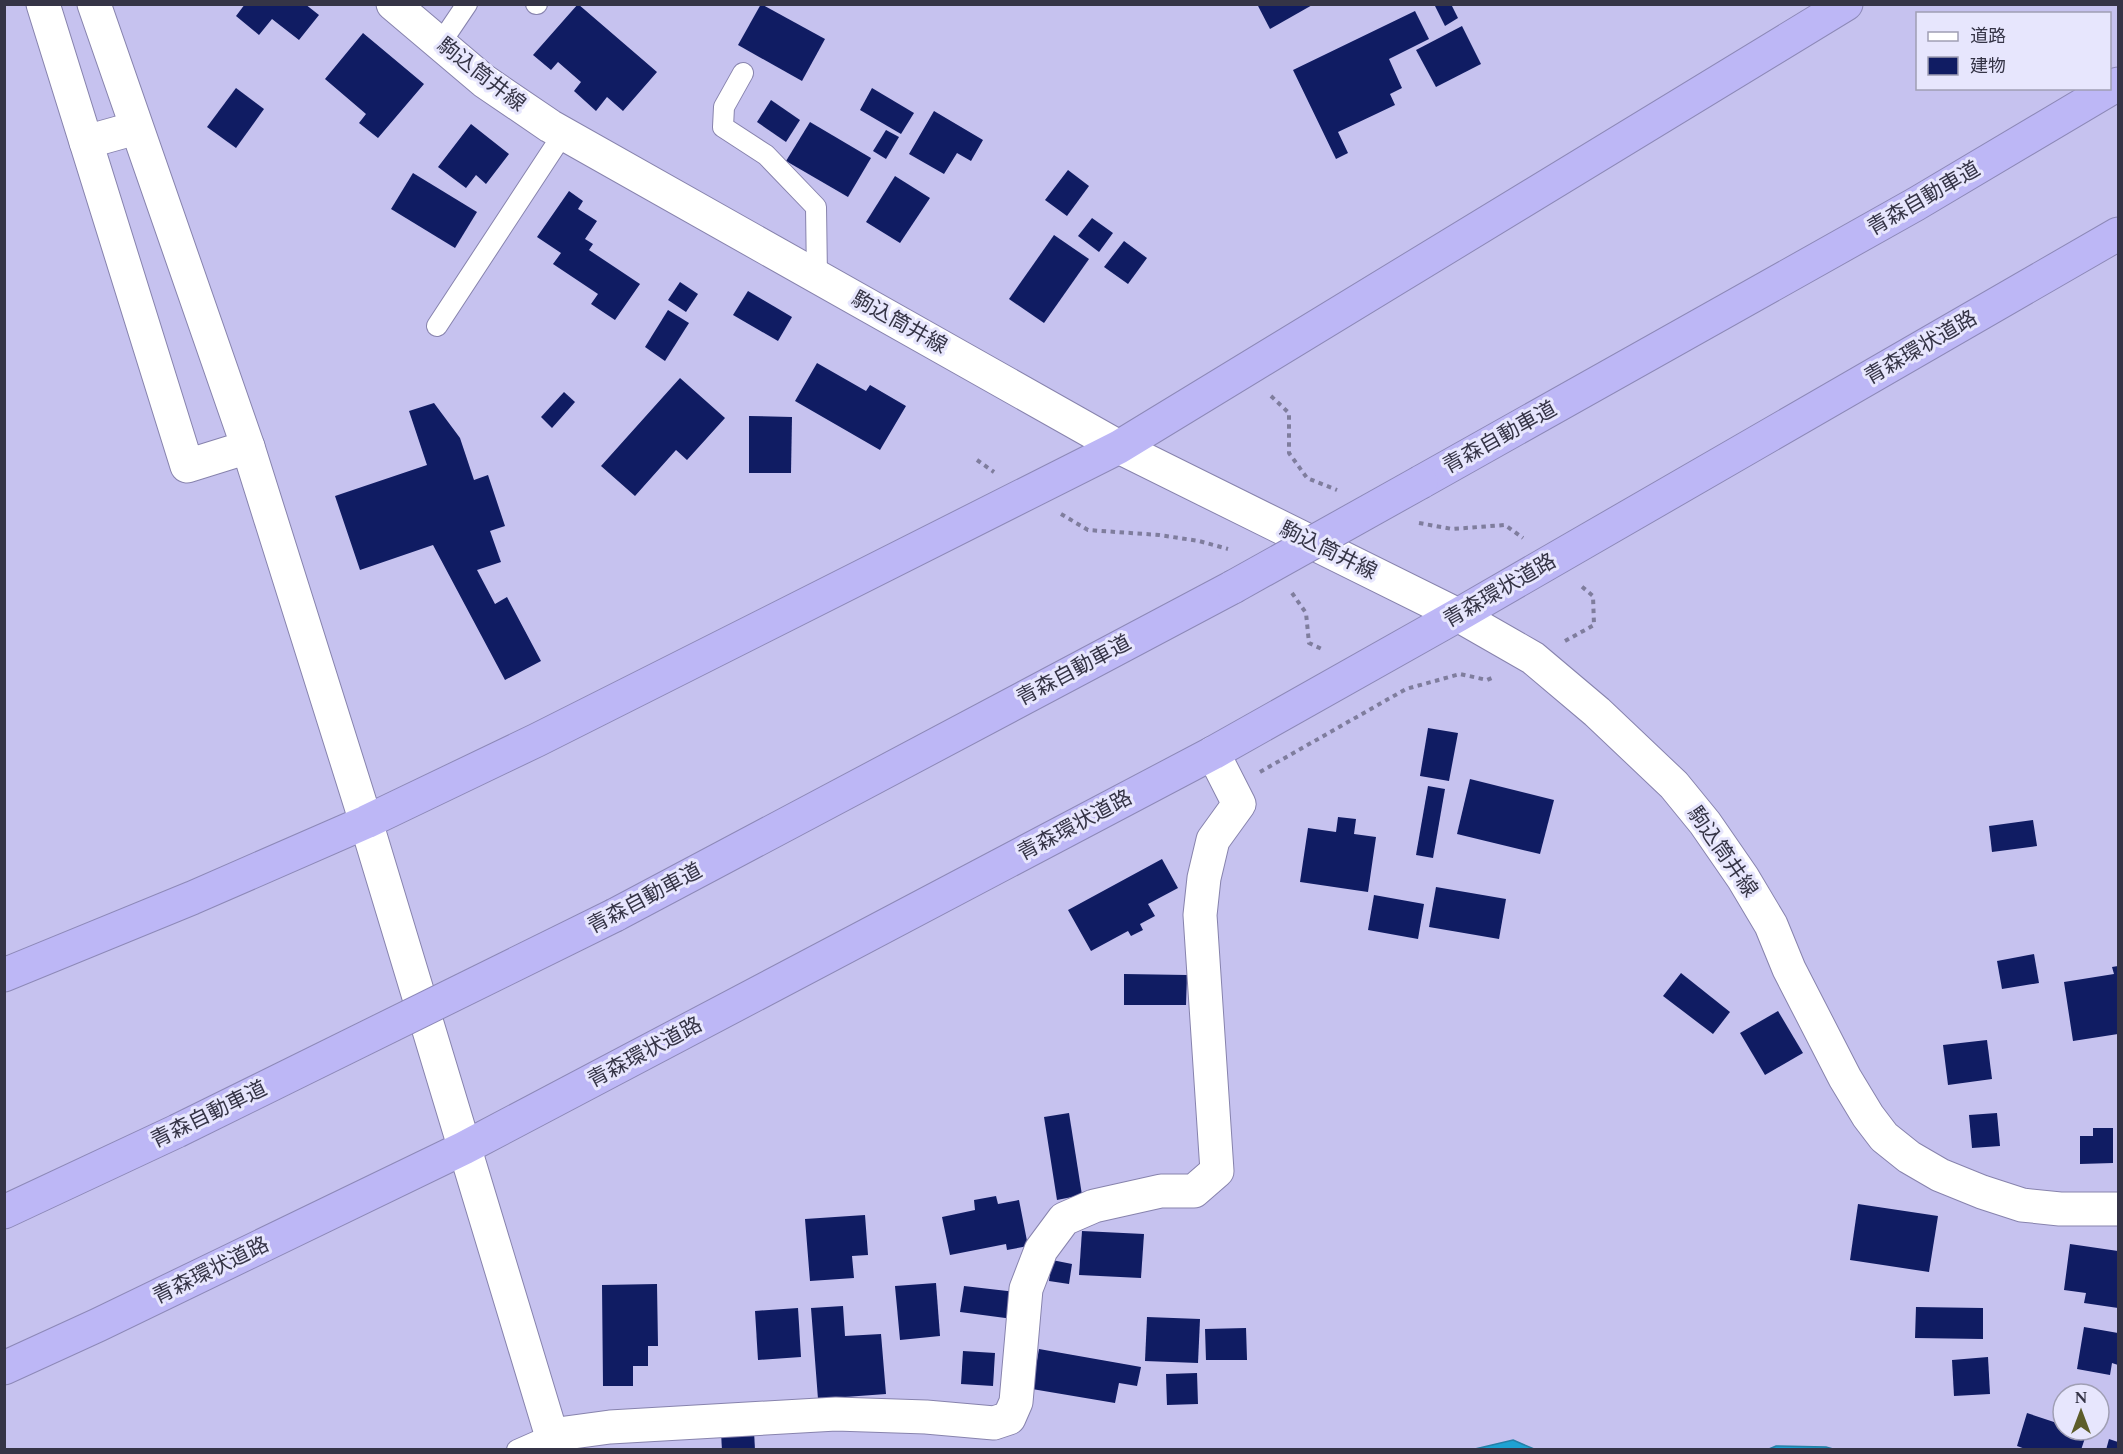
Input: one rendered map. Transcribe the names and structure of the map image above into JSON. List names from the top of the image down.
{
  "streets": {
    "highway": ["青森自動車道", "青森環状道路"],
    "street": ["駒込筒井線"]
  },
  "crossings": [
    ["駒込筒井線", "青森環状道路"]
  ],
  "legend": ["道路", "建物"],
  "north": "top"
}
